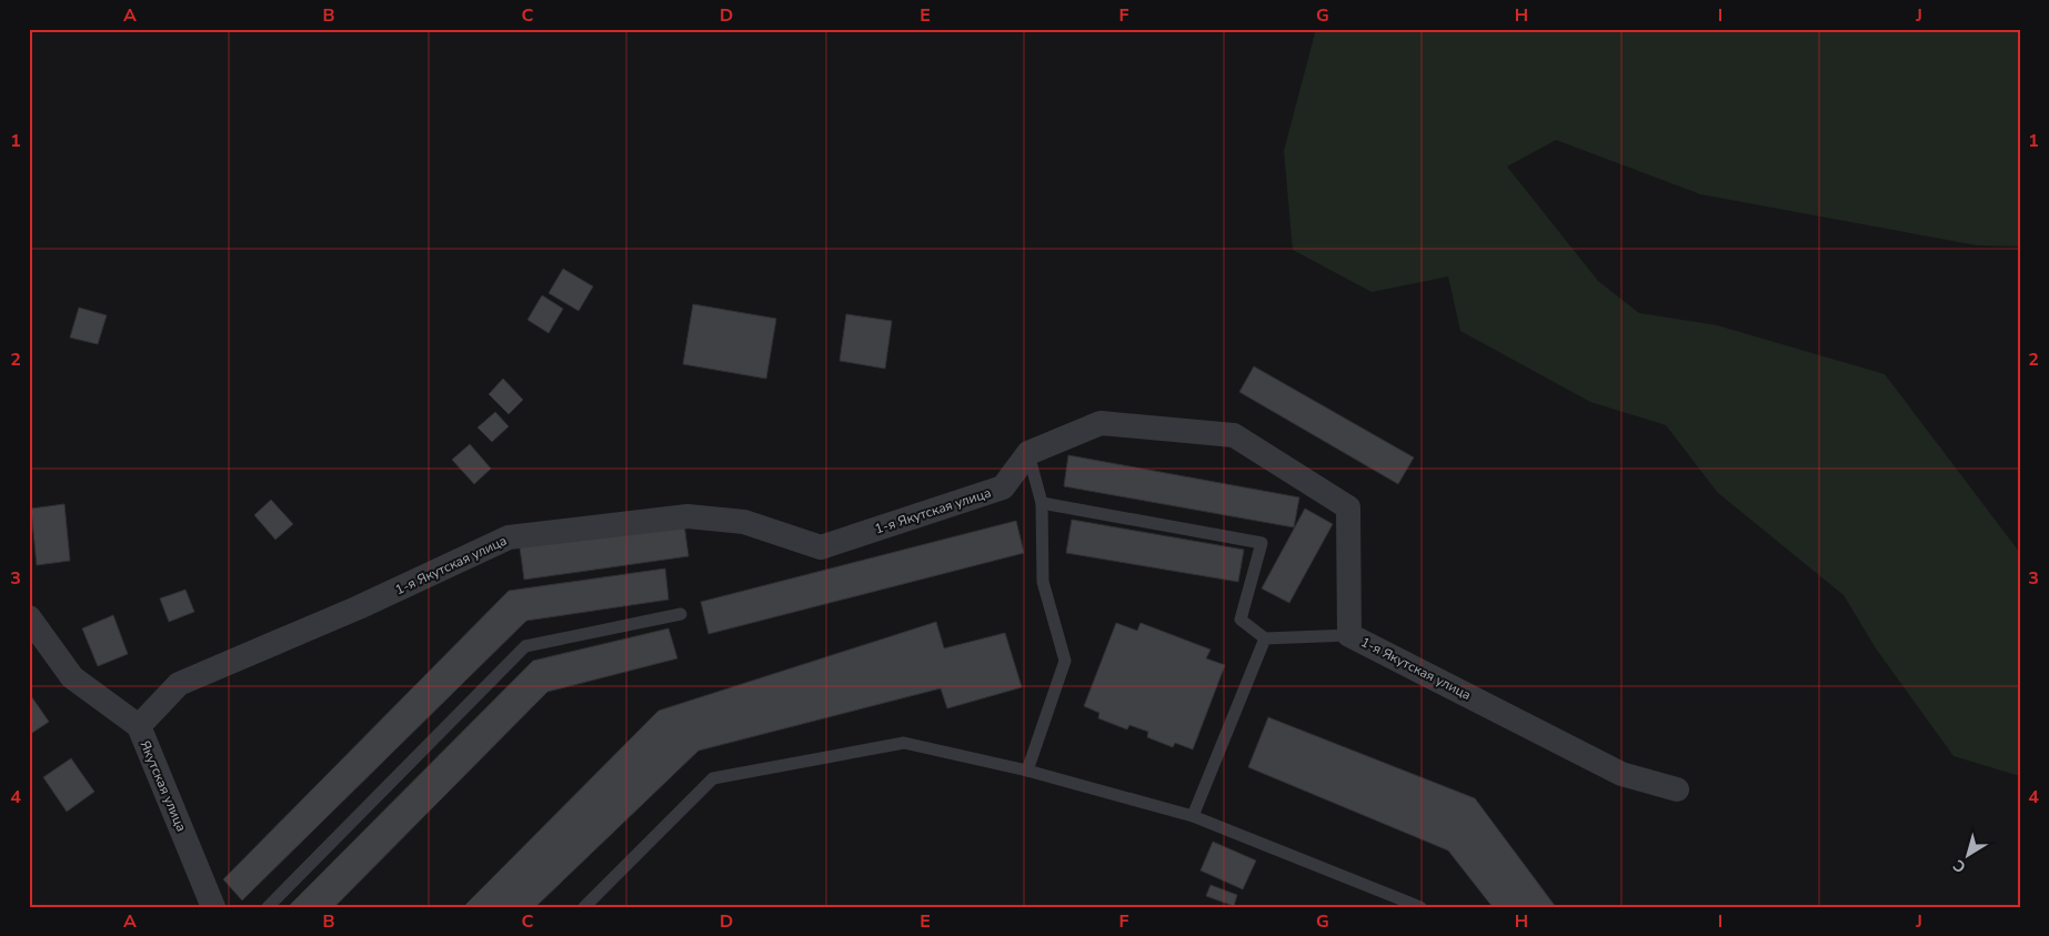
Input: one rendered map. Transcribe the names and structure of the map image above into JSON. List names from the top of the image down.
{
  "streets": {
    "street": ["1-я Якутская улица", "Якутская улица"]
  },
  "crossings": [
    ["1-я Якутская улица", "Якутская улица"]
  ],
  "north": "bottom left",
  "grid": {
    "columns": [
      "A",
      "B",
      "C",
      "D",
      "E",
      "F",
      "G",
      "H",
      "I",
      "J"
    ],
    "rows": [
      "1",
      "2",
      "3",
      "4"
    ]
  }
}
